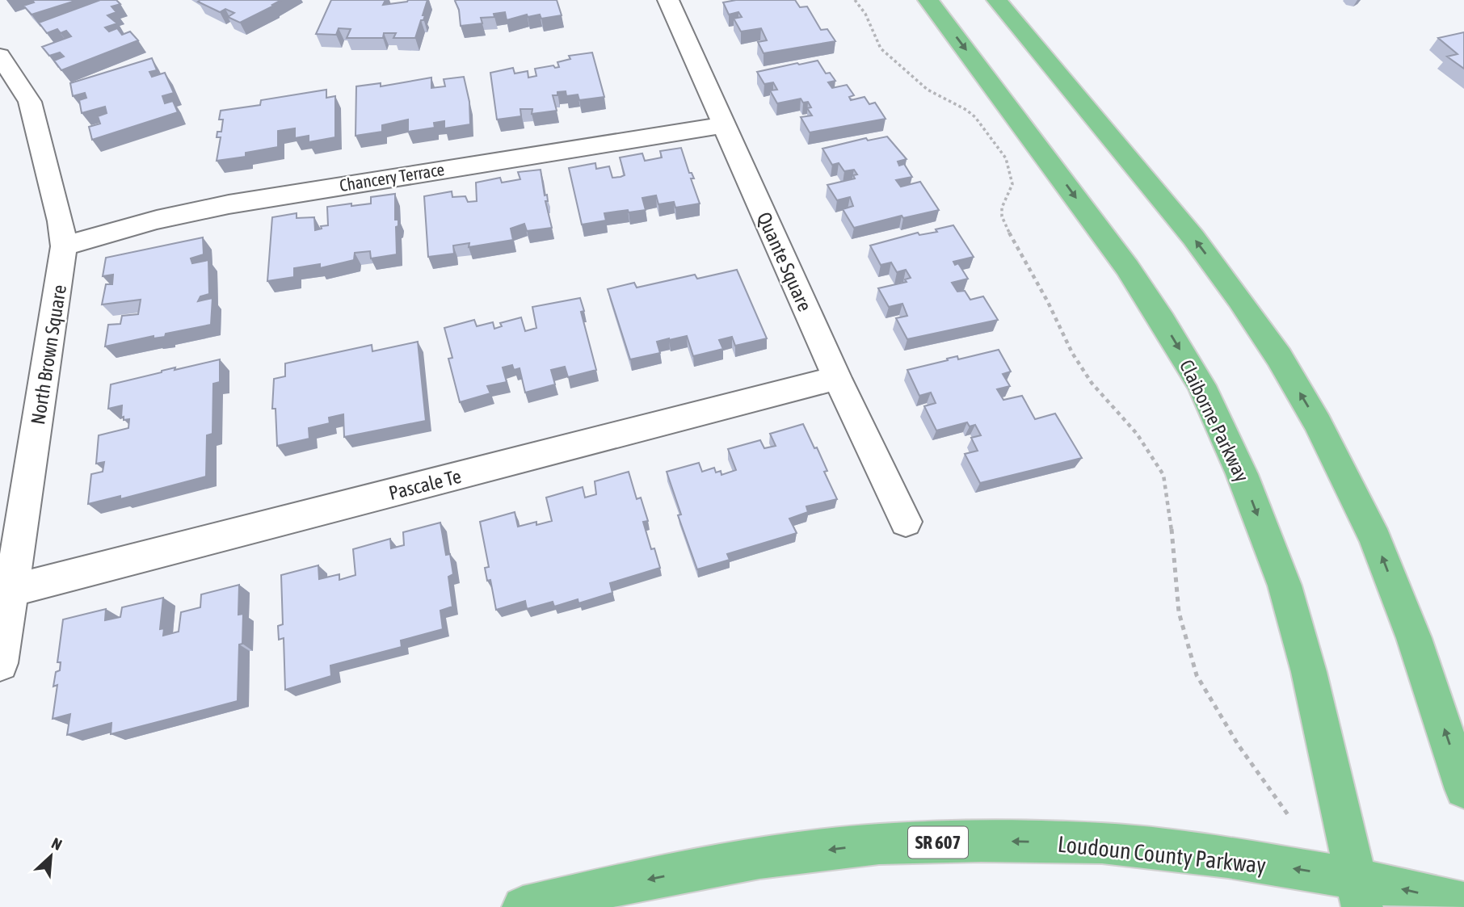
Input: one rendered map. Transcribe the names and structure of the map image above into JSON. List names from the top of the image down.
{
  "streets": {
    "main road": ["Claiborne Parkway", "SR 607", "Loudoun County Parkway"],
    "street": [
      "Chancery Terrace",
      "Quante Square",
      "North Brown Square",
      "Pascale Te"
    ]
  },
  "crossings": [
    ["Chancery Terrace", "Quante Square"],
    ["Chancery Terrace", "North Brown Square"],
    ["Quante Square", "Pascale Te"],
    ["North Brown Square", "Pascale Te"],
    ["Claiborne Parkway", "Loudoun County Parkway"]
  ],
  "one_way": ["Loudoun County Parkway"],
  "north": "top right"
}
